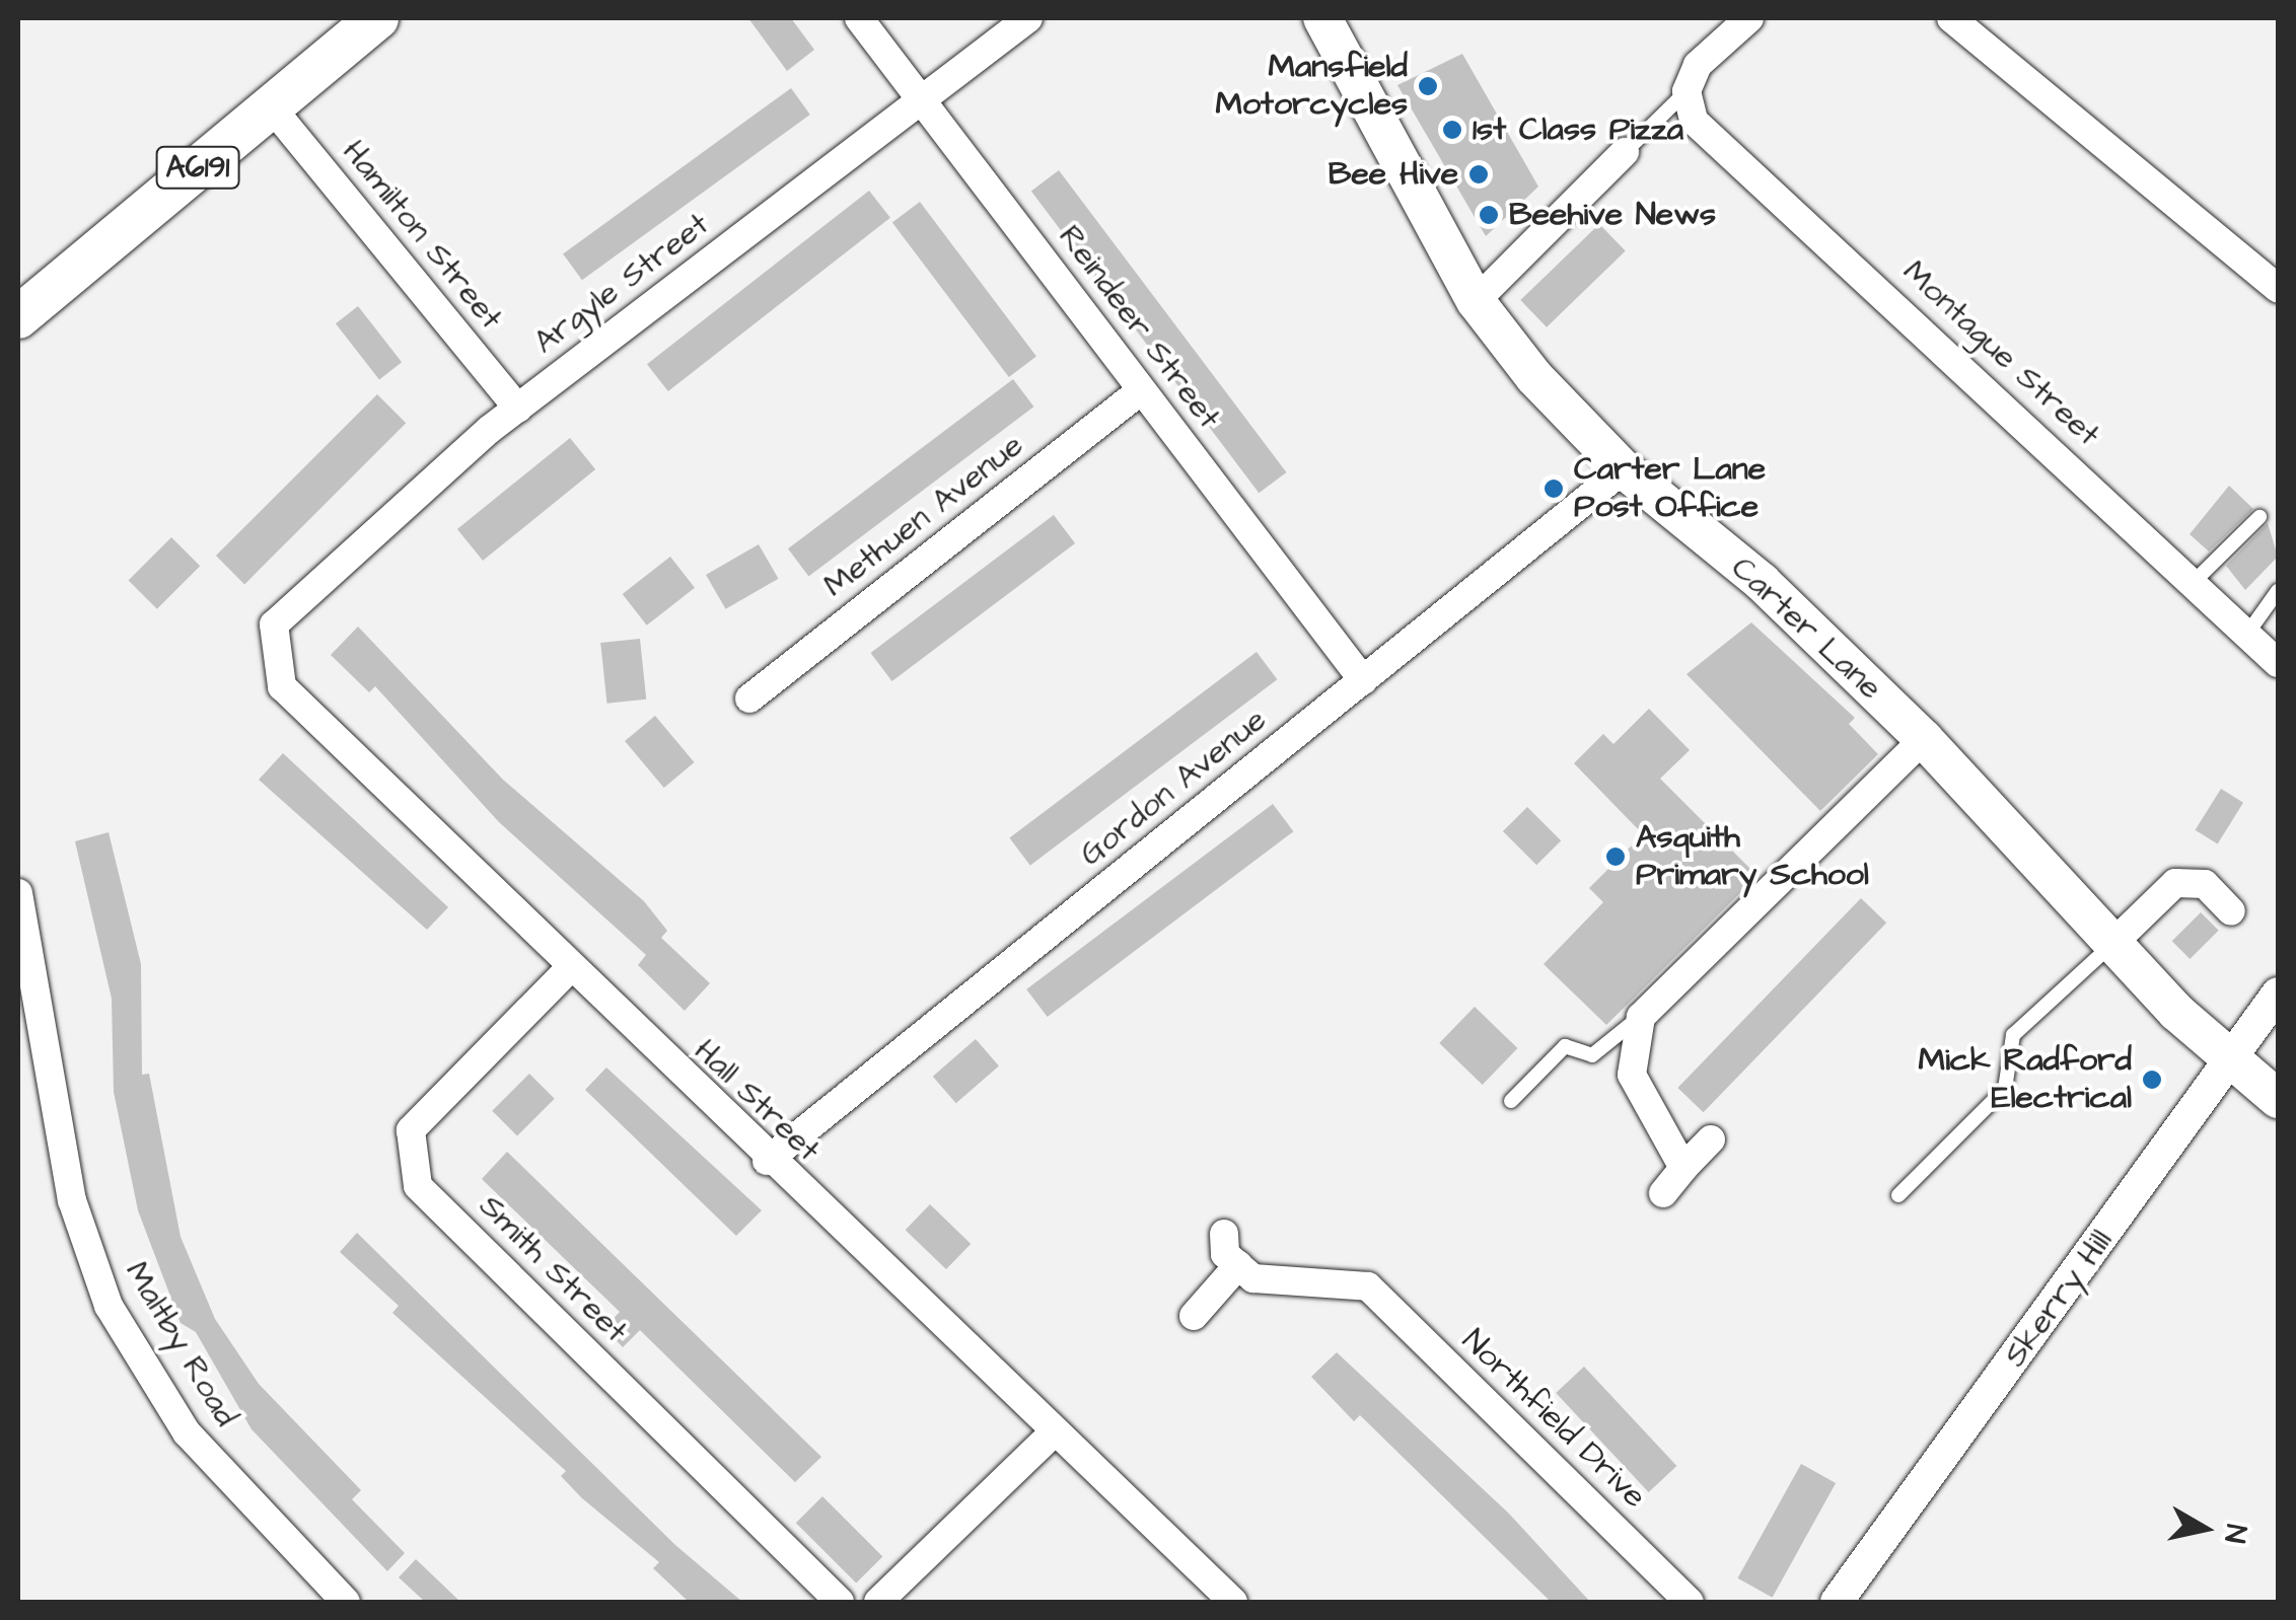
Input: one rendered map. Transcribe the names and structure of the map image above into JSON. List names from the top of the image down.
{
  "streets": {
    "main road": ["A6191", "Carter Lane"],
    "street": [
      "Hamilton Street",
      "Argyle Street",
      "Reindeer Street",
      "Montague Street",
      "Methuen Avenue",
      "Gordon Avenue",
      "Hall Street",
      "Smith Street",
      "Skerry Hill",
      "Maltby Road",
      "Northfield Drive"
    ]
  },
  "crossings": [
    ["A6191", "Hamilton Street"],
    ["Hamilton Street", "Argyle Street"],
    ["Argyle Street", "Reindeer Street"],
    ["Argyle Street", "Hall Street"],
    ["Reindeer Street", "Methuen Avenue"],
    ["Reindeer Street", "Gordon Avenue"],
    ["Carter Lane", "Gordon Avenue"],
    ["Carter Lane", "Skerry Hill"],
    ["Gordon Avenue", "Hall Street"],
    ["Hall Street", "Smith Street"]
  ],
  "places": [
    "Mansfield Motorcycles",
    "1st Class Pizza",
    "Bee Hive",
    "Beehive News",
    "Carter Lane Post Office",
    "Asquith Primary School",
    "Mick Radford Electrical"
  ],
  "north": "right"
}
